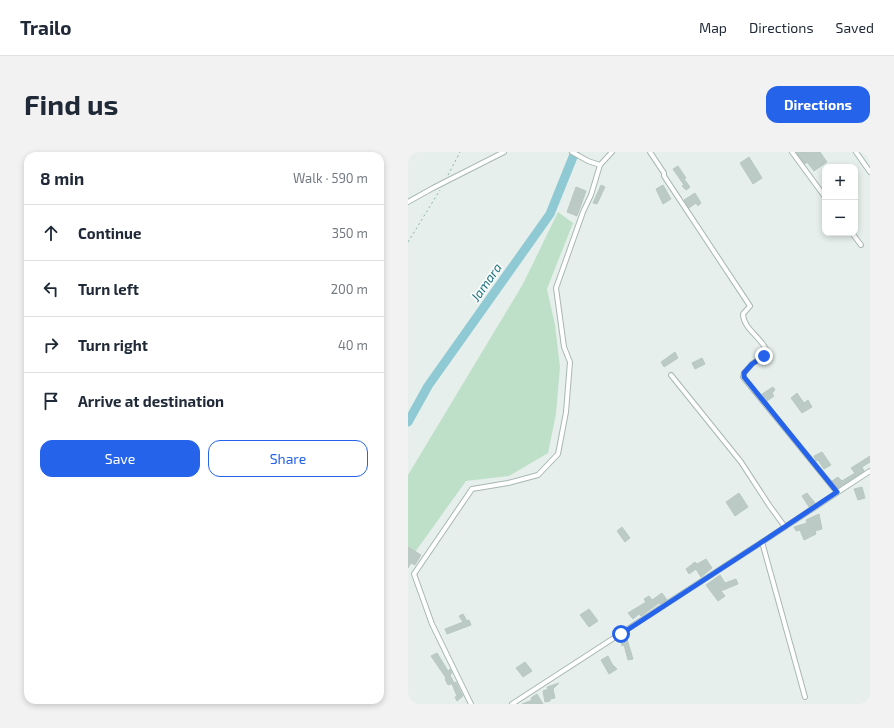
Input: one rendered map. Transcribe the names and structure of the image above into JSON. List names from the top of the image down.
{
  "water": ["Jamara"],
  "page": {
    "header": "Trailo",
    "nav": ["Map", "Directions", "Saved"],
    "buttons": [
      "Directions",
      ["Save", "Share"]
    ],
    "title": "Find us",
    "heading": ["8 min", "Walk · 590 m"],
    "map_buttons": ["+", "−"],
    "list": [
      ["Continue", "350 m"],
      ["Turn left", "200 m"],
      ["Turn right", "40 m"],
      "Arrive at destination"
    ]
  }
}
